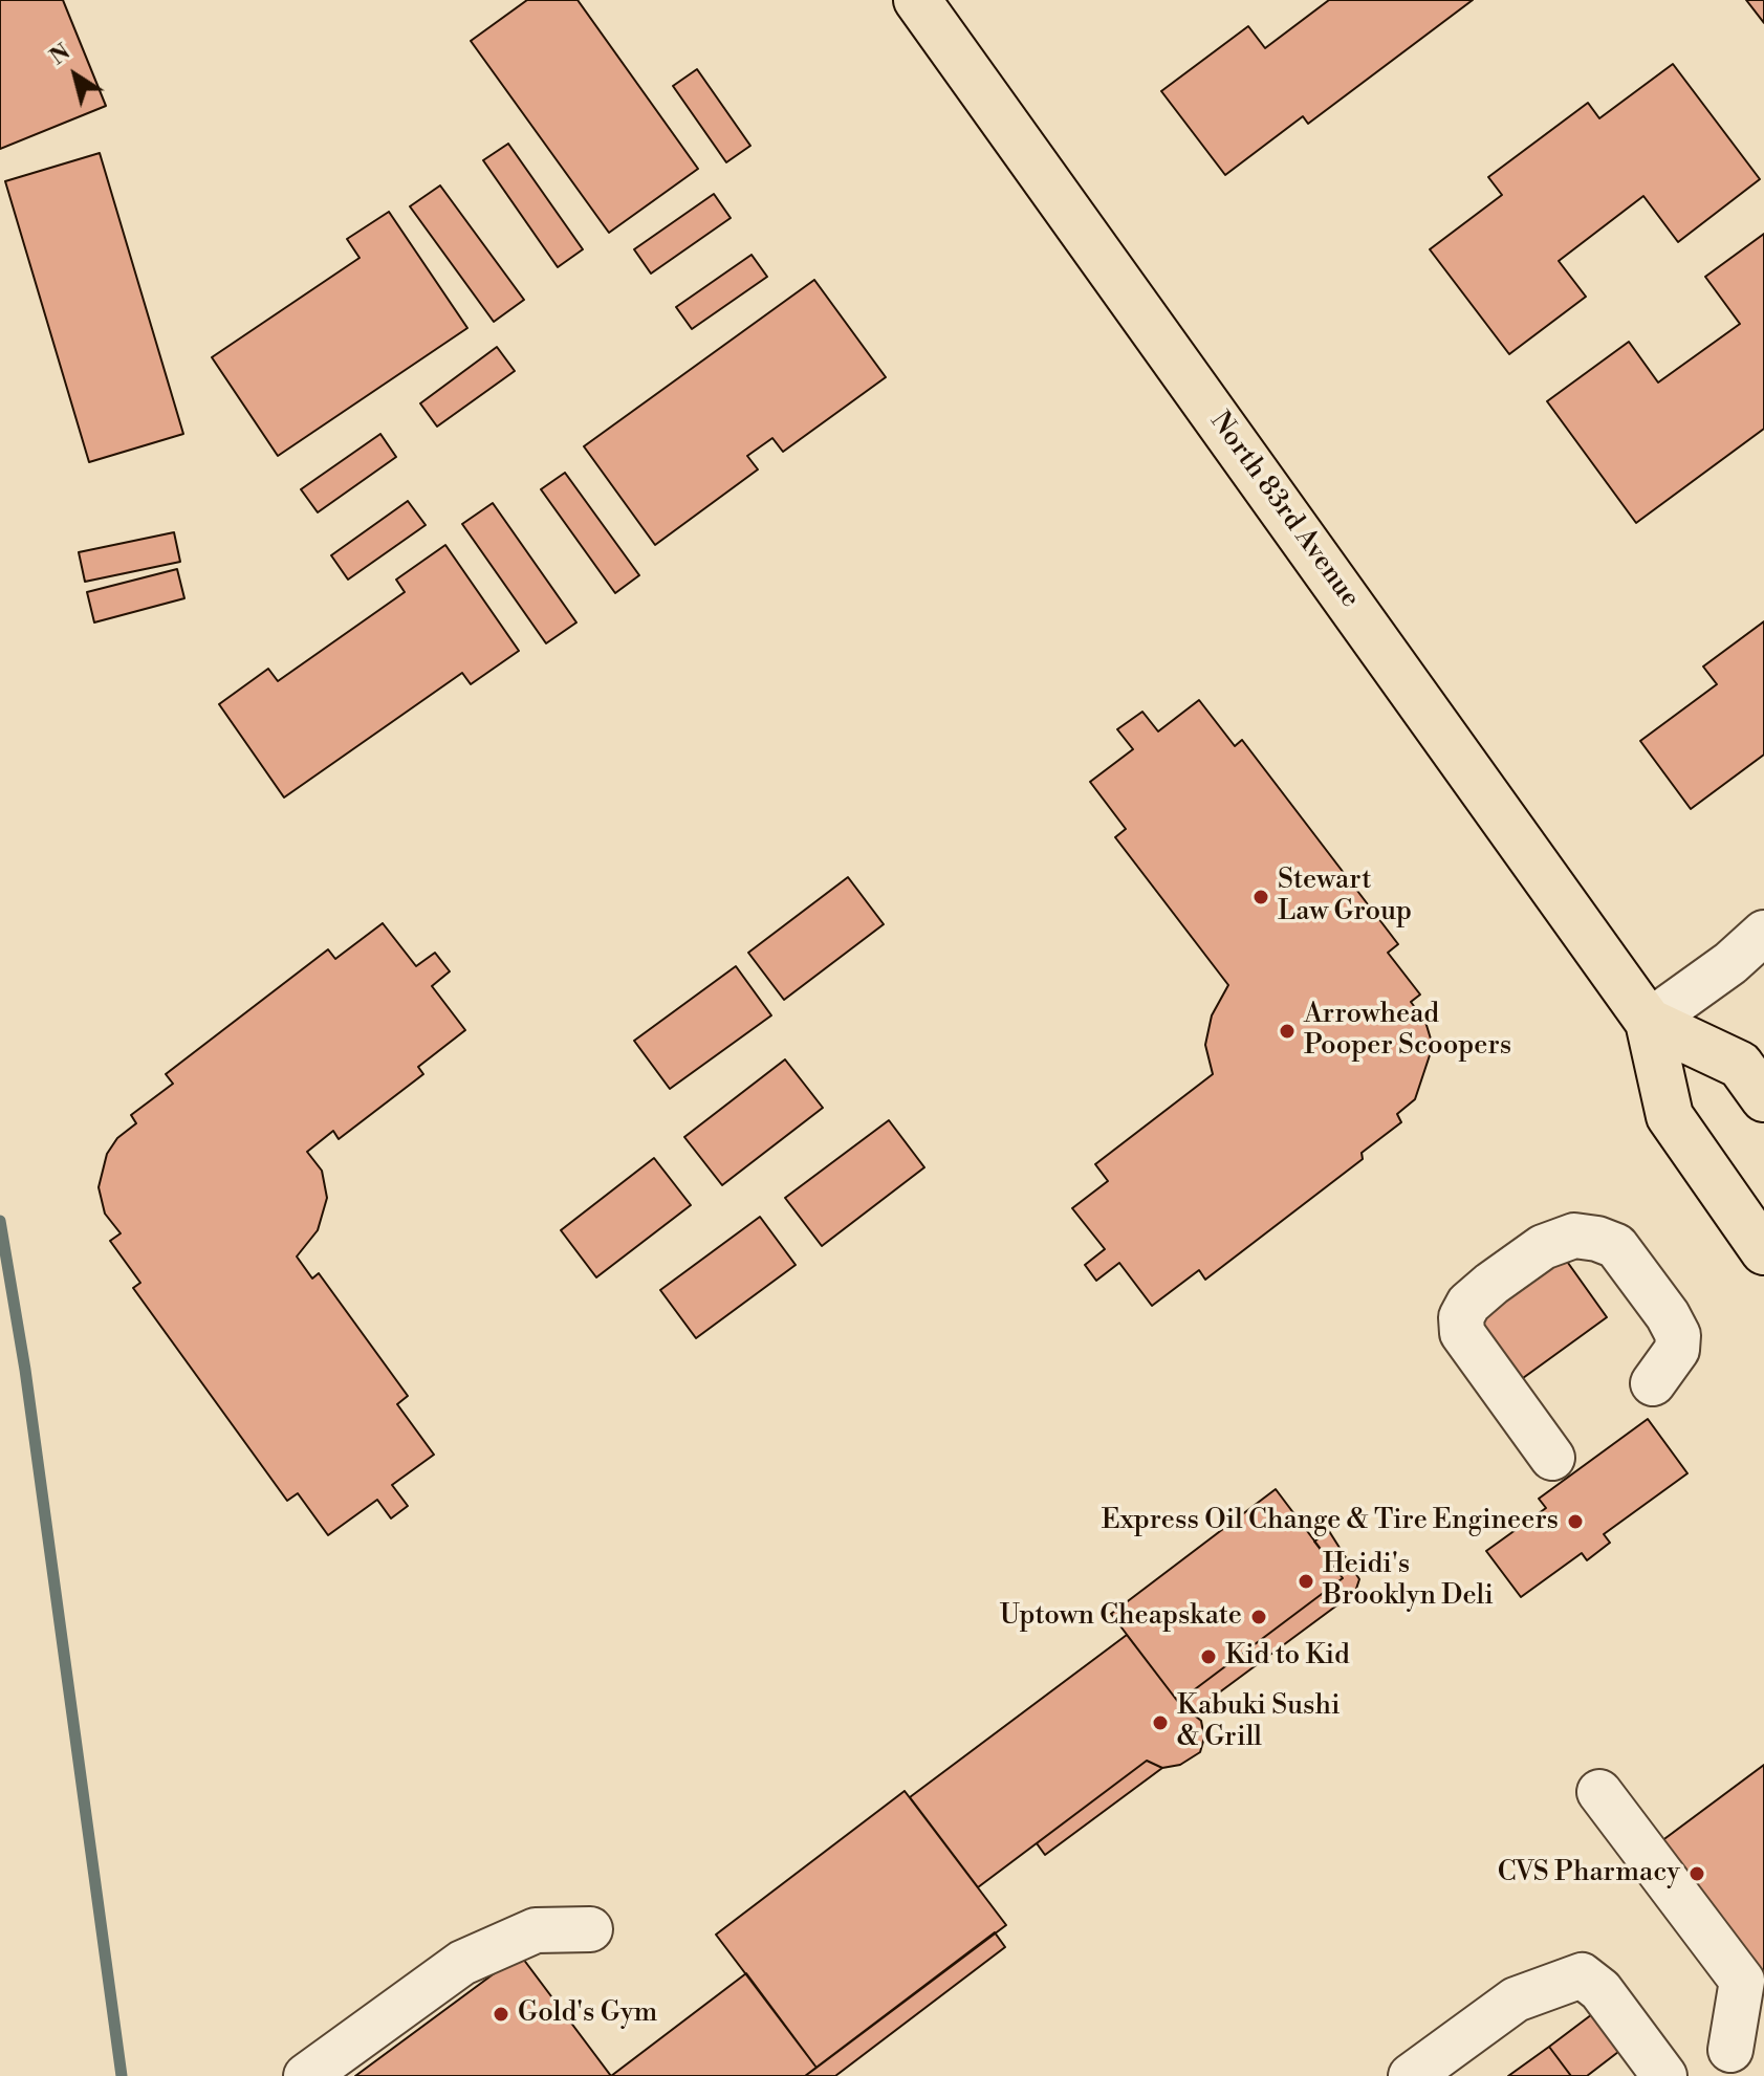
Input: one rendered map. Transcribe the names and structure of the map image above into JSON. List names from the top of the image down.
{
  "streets": {
    "main road": ["North 83rd Avenue"]
  },
  "places": [
    "Stewart Law Group",
    "Arrowhead Pooper Scoopers",
    "Express Oil Change & Tire Engineers",
    "Heidi's Brooklyn Deli",
    "Uptown Cheapskate",
    "Kid to Kid",
    "Kabuki Sushi & Grill",
    "CVS Pharmacy",
    "Gold's Gym"
  ],
  "north": "top left"
}
